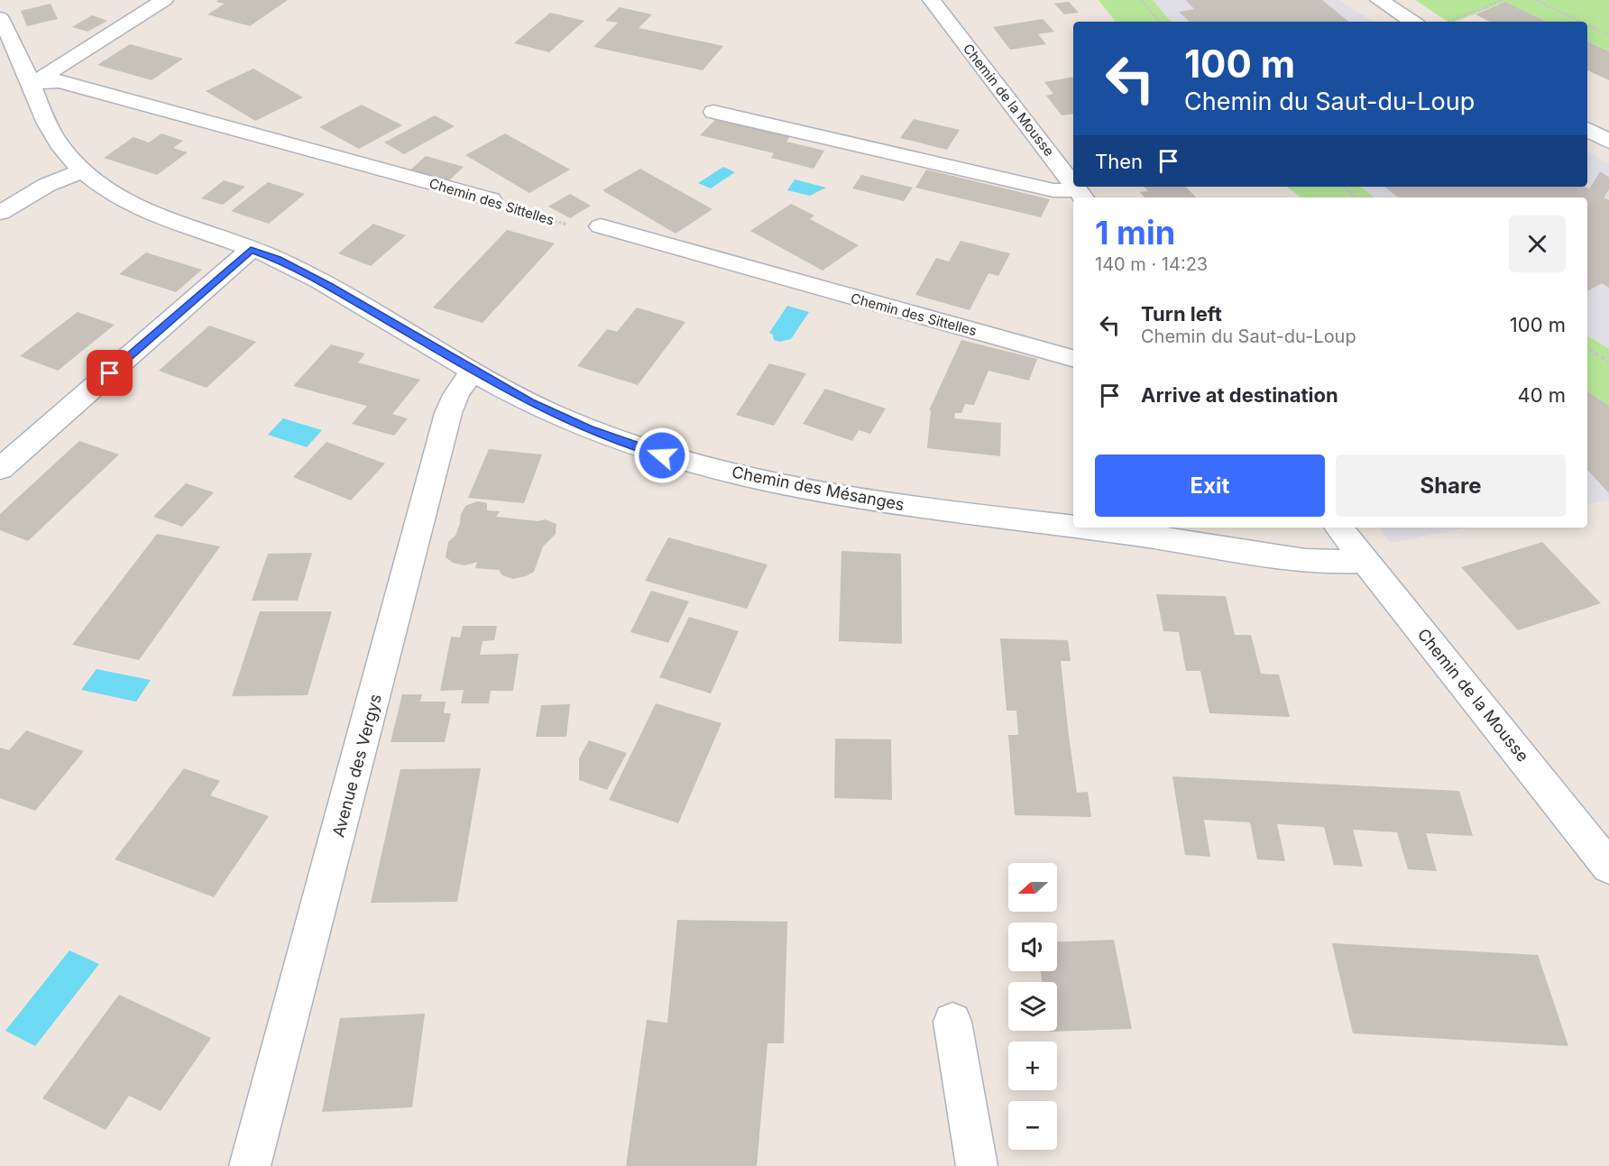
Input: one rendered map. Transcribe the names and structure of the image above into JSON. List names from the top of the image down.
{
  "streets": {
    "street": [
      "Chemin de la Mousse",
      "Chemin des Sittelles",
      "Chemin des Mésanges",
      "Avenue des Vergys"
    ]
  },
  "crossings": [
    ["Chemin de la Mousse", "Chemin des Mésanges"],
    ["Chemin des Sittelles", "Chemin des Mésanges"],
    ["Chemin des Mésanges", "Avenue des Vergys"]
  ],
  "north": "left",
  "page": {
    "turn": ["100 m", "Chemin du Saut-du-Loup"],
    "then": "Then",
    "heading": ["1 min", "140 m · 14:23"],
    "list": [
      {
        "name": "Turn left",
        "note": "Chemin du Saut-du-Loup",
        "value": "100 m"
      },
      {
        "name": "Arrive at destination",
        "value": "40 m"
      }
    ],
    "buttons": ["Exit", "Share"],
    "map_buttons": ["+", "−"]
  }
}
